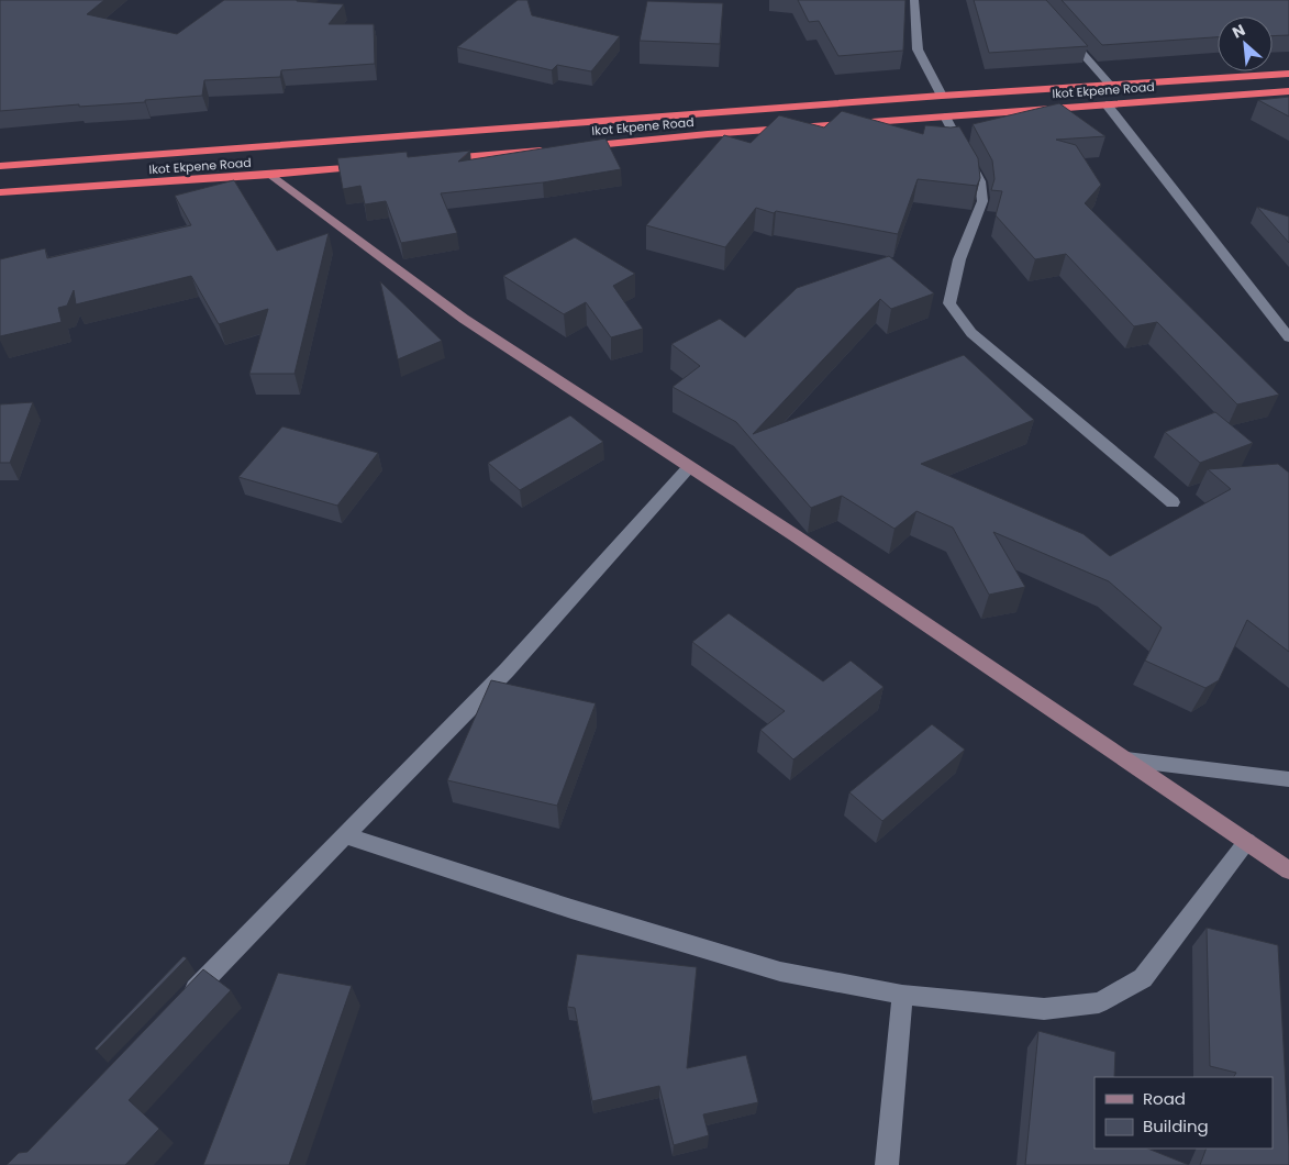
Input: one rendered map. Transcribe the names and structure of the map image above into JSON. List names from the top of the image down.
{
  "streets": {
    "highway": ["Ikot Ekpene Road"]
  },
  "legend": ["Road", "Building"],
  "north": "top left"
}
